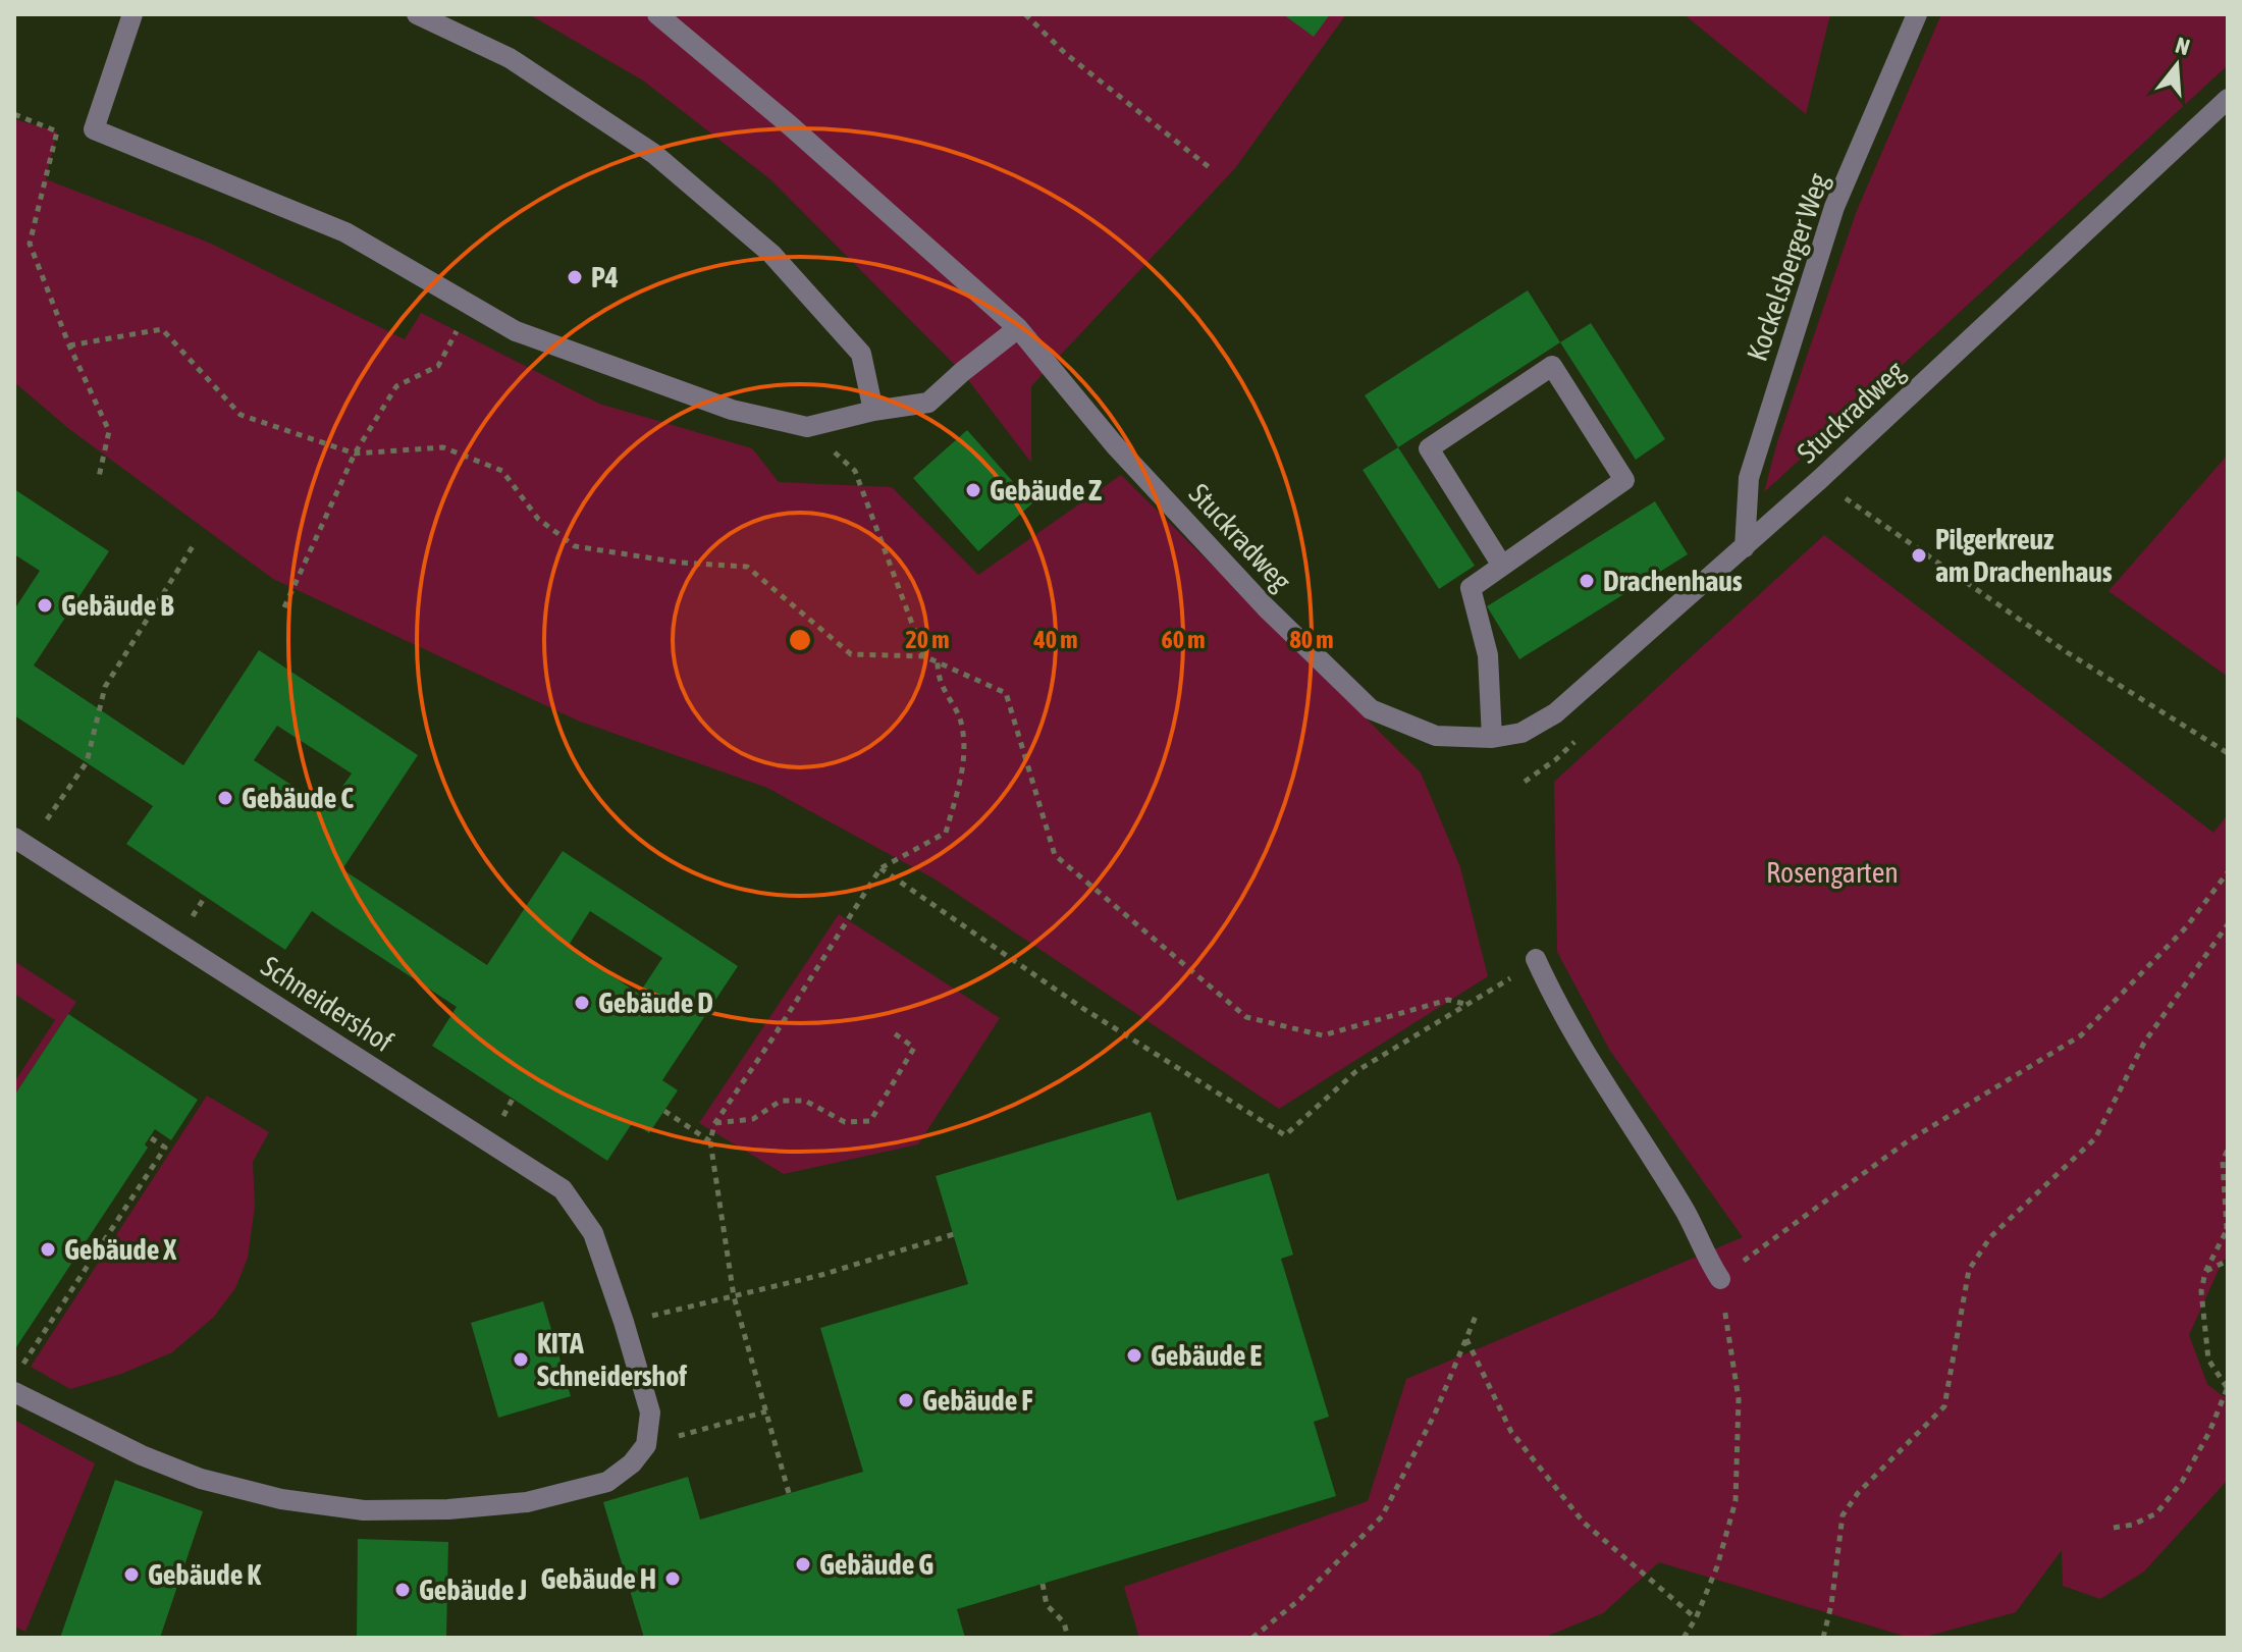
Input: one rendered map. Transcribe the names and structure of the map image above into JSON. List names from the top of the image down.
{
  "streets": {
    "street": ["Kockelsberger Weg", "Stuckradweg", "Schneidershof"]
  },
  "crossings": [
    ["Kockelsberger Weg", "Stuckradweg"]
  ],
  "parks": ["Rosengarten"],
  "places": [
    "P4",
    "Gebäude Z",
    "Pilgerkreuz am Drachenhaus",
    "Drachenhaus",
    "Gebäude B",
    "Gebäude C",
    "Gebäude D",
    "Gebäude X",
    "Gebäude E",
    "KITA Schneidershof",
    "Gebäude F",
    "Gebäude G",
    "Gebäude K",
    "Gebäude H",
    "Gebäude J"
  ],
  "north": "top",
  "rings": [
    "20 m",
    "40 m",
    "60 m",
    "80 m"
  ]
}
